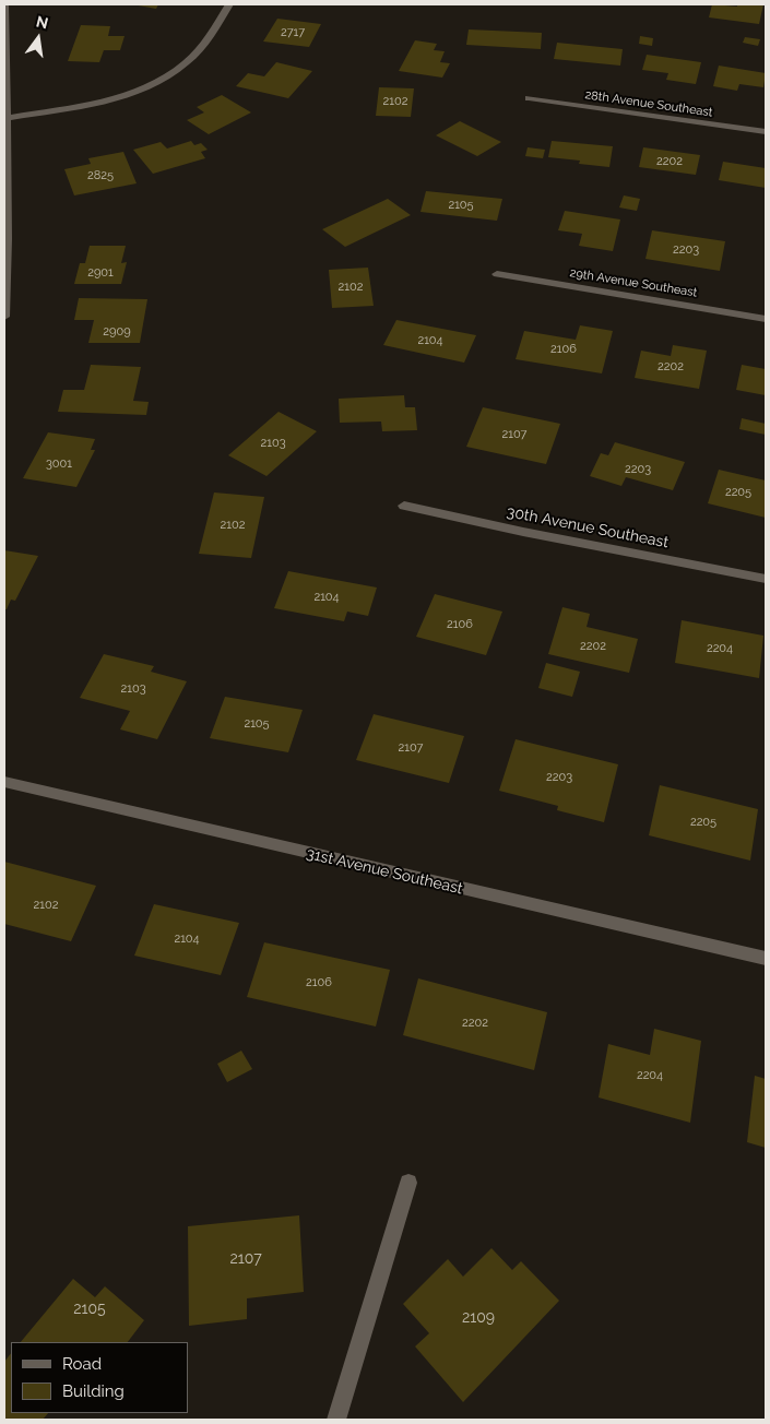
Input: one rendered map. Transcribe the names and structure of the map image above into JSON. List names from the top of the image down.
{
  "streets": {
    "street": [
      "28th Avenue Southeast",
      "29th Avenue Southeast",
      "30th Avenue Southeast",
      "31st Avenue Southeast"
    ]
  },
  "house_numbers": [
    "2717",
    "2102",
    "2202",
    "2825",
    "2105",
    "2203",
    "2901",
    "2102",
    "2909",
    "2104",
    "2106",
    "2202",
    "2107",
    "2103",
    "3001",
    "2203",
    "2205",
    "2102",
    "2104",
    "2106",
    "2202",
    "2204",
    "2103",
    "2105",
    "2107",
    "2203",
    "2205",
    "2102",
    "2104",
    "2106",
    "2202",
    "2204",
    "2107",
    "2105",
    "2109"
  ],
  "legend": ["Road", "Building"],
  "north": "top"
}
